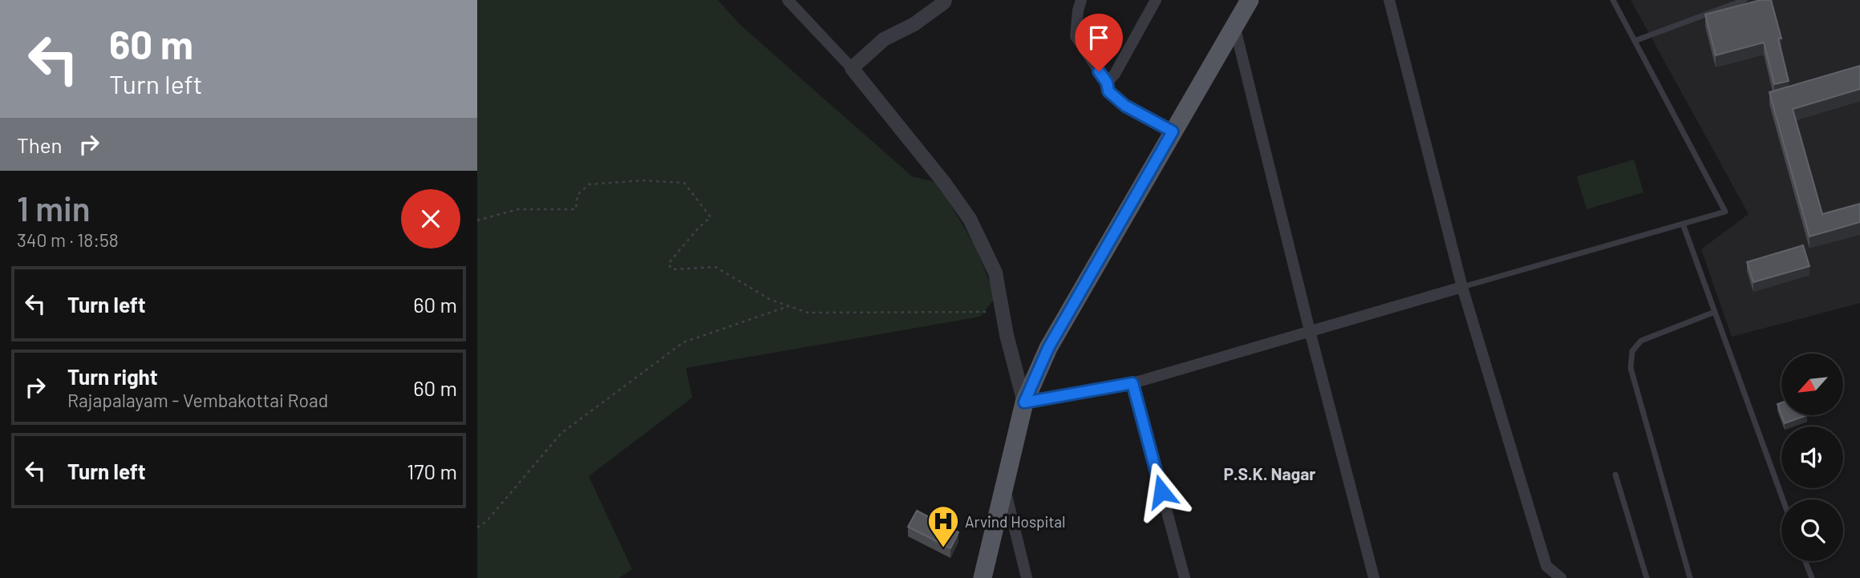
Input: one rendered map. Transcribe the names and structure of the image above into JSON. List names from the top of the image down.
{
  "districts": ["P.S.K. Nagar"],
  "places": {
    "hospital": ["Arvind Hospital"]
  },
  "north": "bottom left",
  "page": {
    "turn": ["60 m", "Turn left"],
    "then": "Then",
    "heading": ["1 min", "340 m · 18:58"],
    "list": [
      {
        "name": "Turn left",
        "value": "60 m"
      },
      {
        "name": "Turn right",
        "note": "Rajapalayam - Vembakottai Road",
        "value": "60 m"
      },
      {
        "name": "Turn left",
        "value": "170 m"
      }
    ]
  }
}
